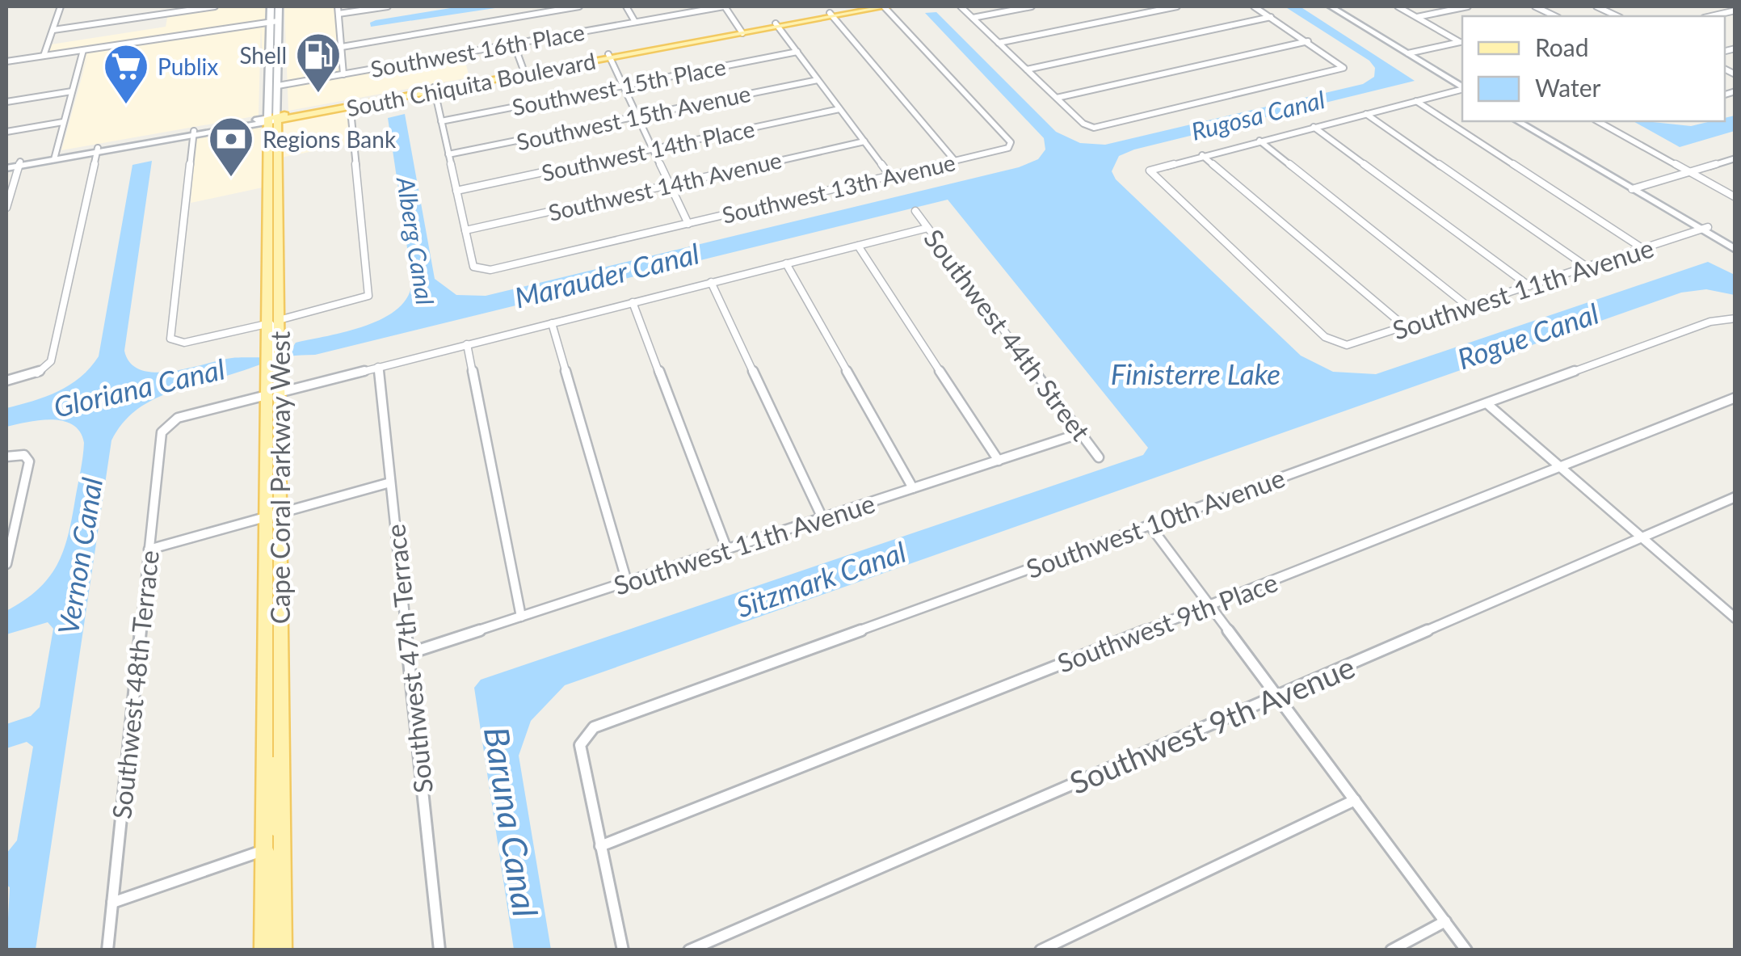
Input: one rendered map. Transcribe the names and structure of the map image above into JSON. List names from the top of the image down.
{
  "streets": {
    "main road": ["South Chiquita Boulevard", "Cape Coral Parkway West"],
    "street": [
      "Southwest 16th Place",
      "Southwest 15th Place",
      "Southwest 15th Avenue",
      "Southwest 14th Place",
      "Southwest 14th Avenue",
      "Southwest 13th Avenue",
      "Southwest 11th Avenue",
      "Southwest 44th Street",
      "Southwest 10th Avenue",
      "Southwest 9th Place",
      "Southwest 47th Terrace",
      "Southwest 48th Terrace",
      "Southwest 9th Avenue"
    ]
  },
  "crossings": [
    ["Southwest 16th Place", "Cape Coral Parkway West"],
    ["South Chiquita Boulevard", "Southwest 13th Avenue"],
    ["South Chiquita Boulevard", "Cape Coral Parkway West"],
    ["Southwest 14th Avenue", "Southwest 13th Avenue"],
    ["Southwest 11th Avenue", "Southwest 44th Street"],
    ["Southwest 11th Avenue", "Southwest 47th Terrace"],
    ["Cape Coral Parkway West", "Southwest 48th Terrace"],
    ["Southwest 10th Avenue", "Southwest 9th Place"]
  ],
  "water": [
    "Rugosa Canal",
    "Alberg Canal",
    "Marauder Canal",
    "Rogue Canal",
    "Finisterre Lake",
    "Gloriana Canal",
    "Vernon Canal",
    "Sitzmark Canal",
    "Baruna Canal"
  ],
  "places": {
    "fuel station": ["Shell"],
    "supermarket": ["Publix"],
    "bank": ["Regions Bank"]
  },
  "legend": ["Road", "Water"]
}
